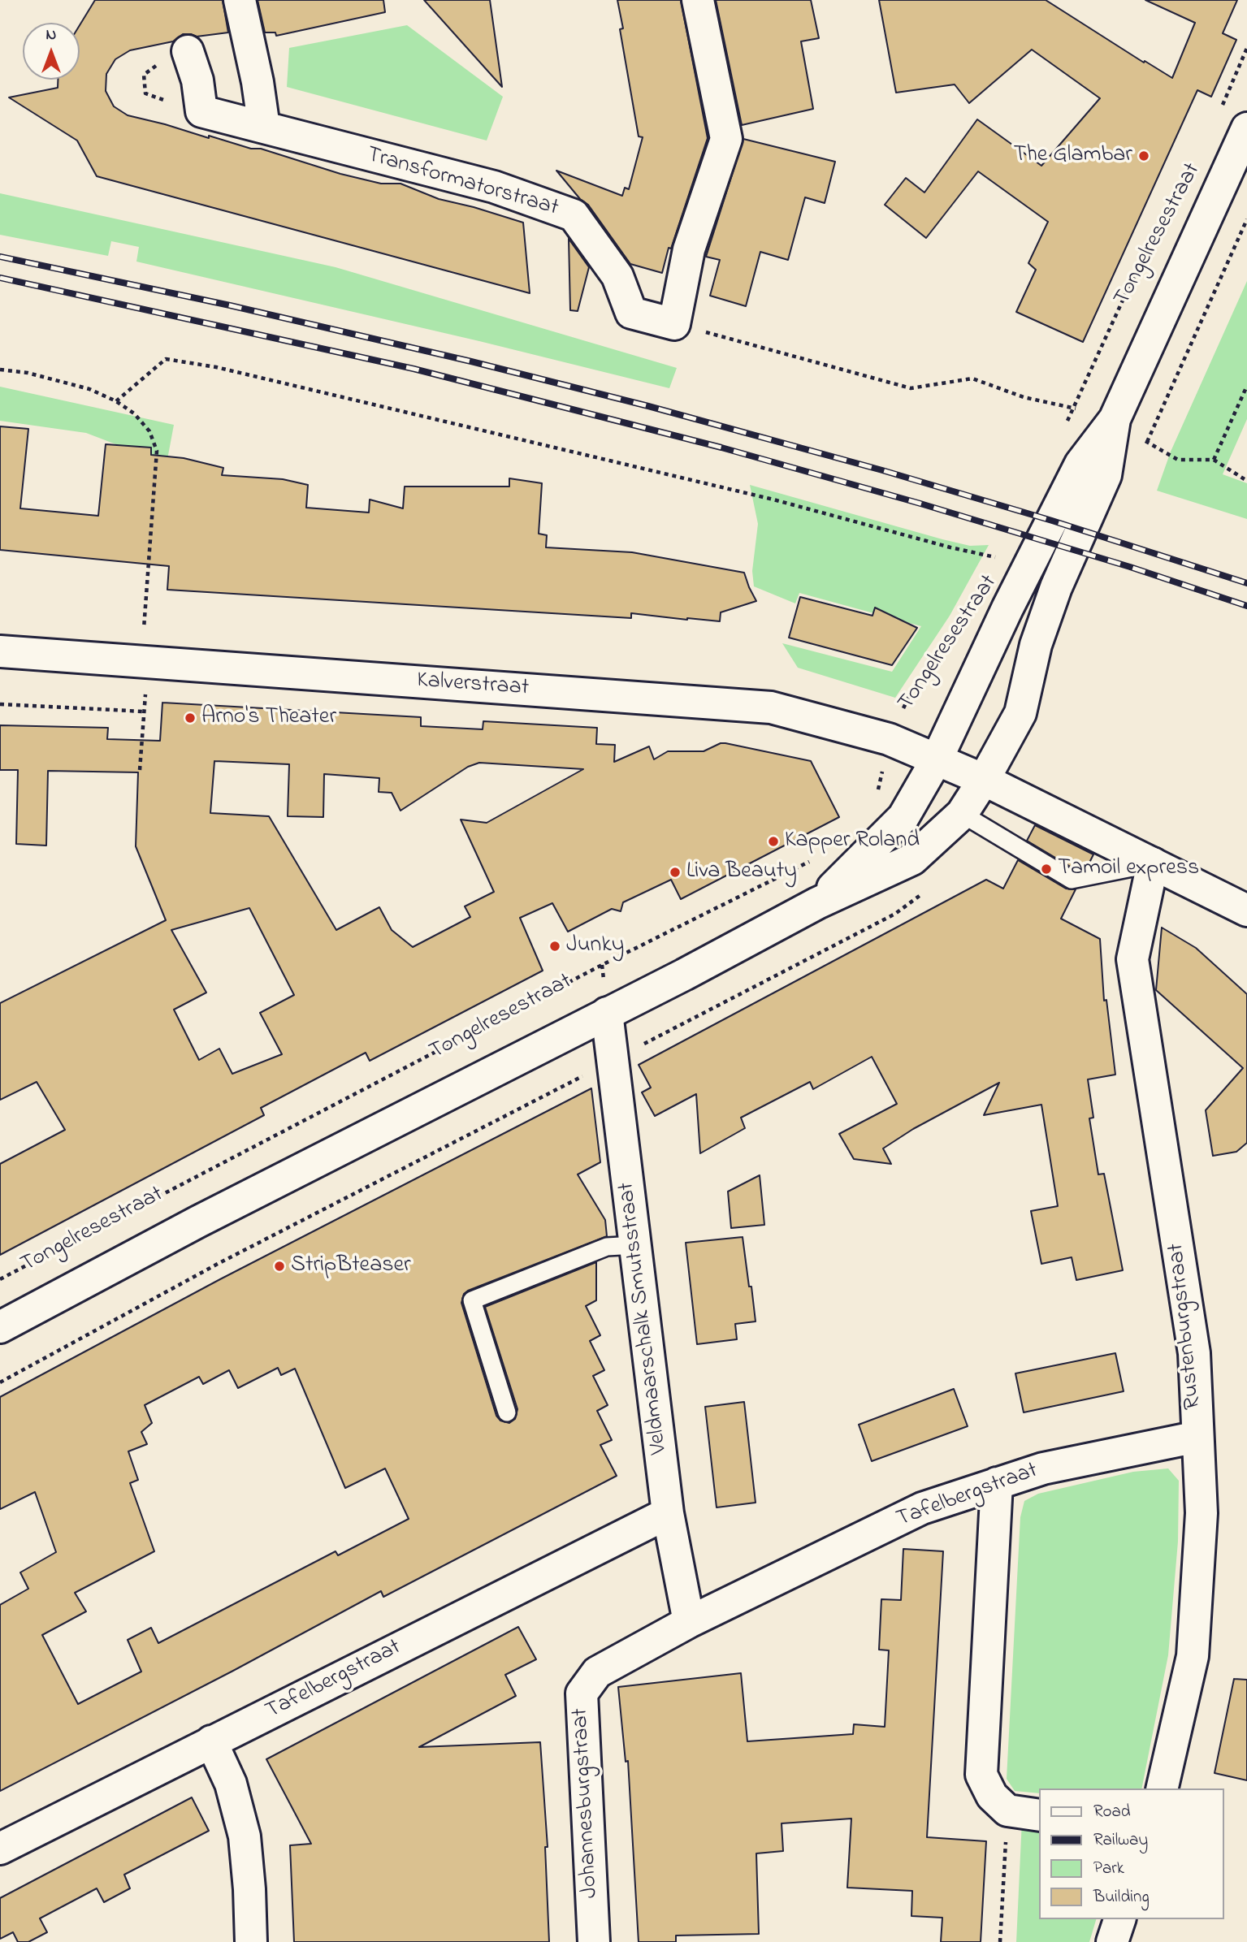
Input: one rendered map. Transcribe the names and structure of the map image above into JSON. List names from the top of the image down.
{
  "streets": {
    "street": [
      "Transformatorstraat",
      "Tongelresestraat",
      "Kalverstraat",
      "Veldmaarschalk Smutsstraat",
      "Rustenburgstraat",
      "Tafelbergstraat",
      "Johannesburgstraat"
    ]
  },
  "crossings": [
    ["Tongelresestraat", "Kalverstraat"],
    ["Tongelresestraat", "Veldmaarschalk Smutsstraat"],
    ["Kalverstraat", "Rustenburgstraat"],
    ["Veldmaarschalk Smutsstraat", "Tafelbergstraat"],
    ["Veldmaarschalk Smutsstraat", "Johannesburgstraat"],
    ["Rustenburgstraat", "Tafelbergstraat"],
    ["Tafelbergstraat", "Johannesburgstraat"]
  ],
  "places": [
    "The Glambar",
    "Arno's Theater",
    "Kapper Roland",
    "Tamoil express",
    "Liva Beauty",
    "Junky",
    "StripBteaser"
  ],
  "legend": [
    "Road",
    "Railway",
    "Park",
    "Building"
  ],
  "north": "top"
}
